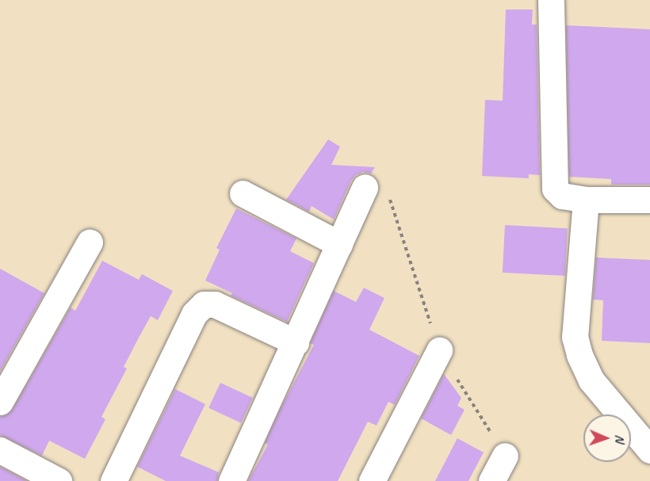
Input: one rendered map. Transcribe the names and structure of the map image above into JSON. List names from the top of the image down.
{
  "north": "right"
}
